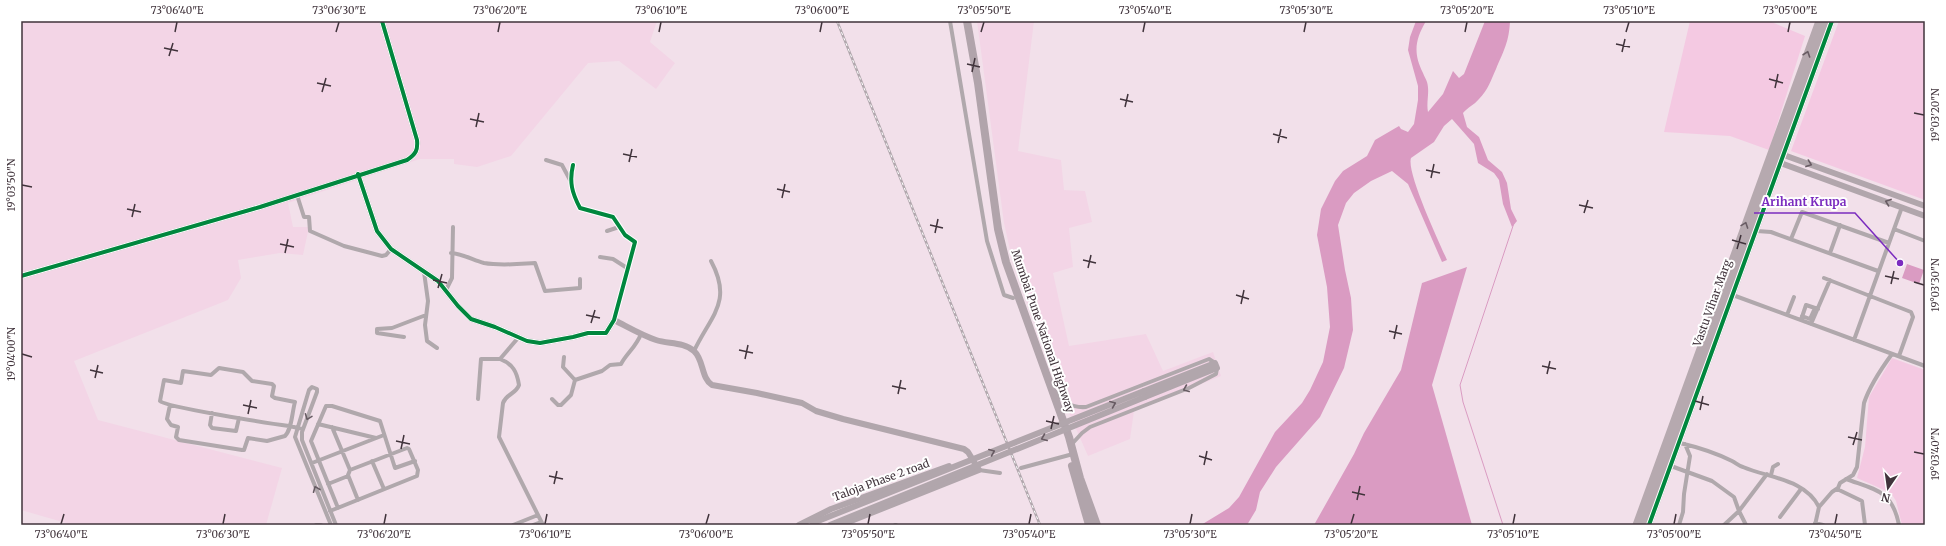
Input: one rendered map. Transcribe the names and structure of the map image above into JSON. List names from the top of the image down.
{
  "streets": {
    "highway": ["Mumbai Pune National Highway"],
    "main road": ["Vastu Vihar Marg"],
    "street": ["Taloja Phase 2 road"]
  },
  "places": ["Arihant Krupa"],
  "north": "bottom",
  "coordinates": [
    "73°06'40\"E",
    "73°06'30\"E",
    "73°06'20\"E",
    "73°06'10\"E",
    "73°06'00\"E",
    "73°05'50\"E",
    "73°05'40\"E",
    "73°05'30\"E",
    "73°05'20\"E",
    "73°05'10\"E",
    "73°05'00\"E",
    "19°03'20\"N",
    "19°03'50\"N",
    "19°03'30\"N",
    "19°04'00\"N",
    "19°03'40\"N",
    "73°04'50\"E"
  ]
}
